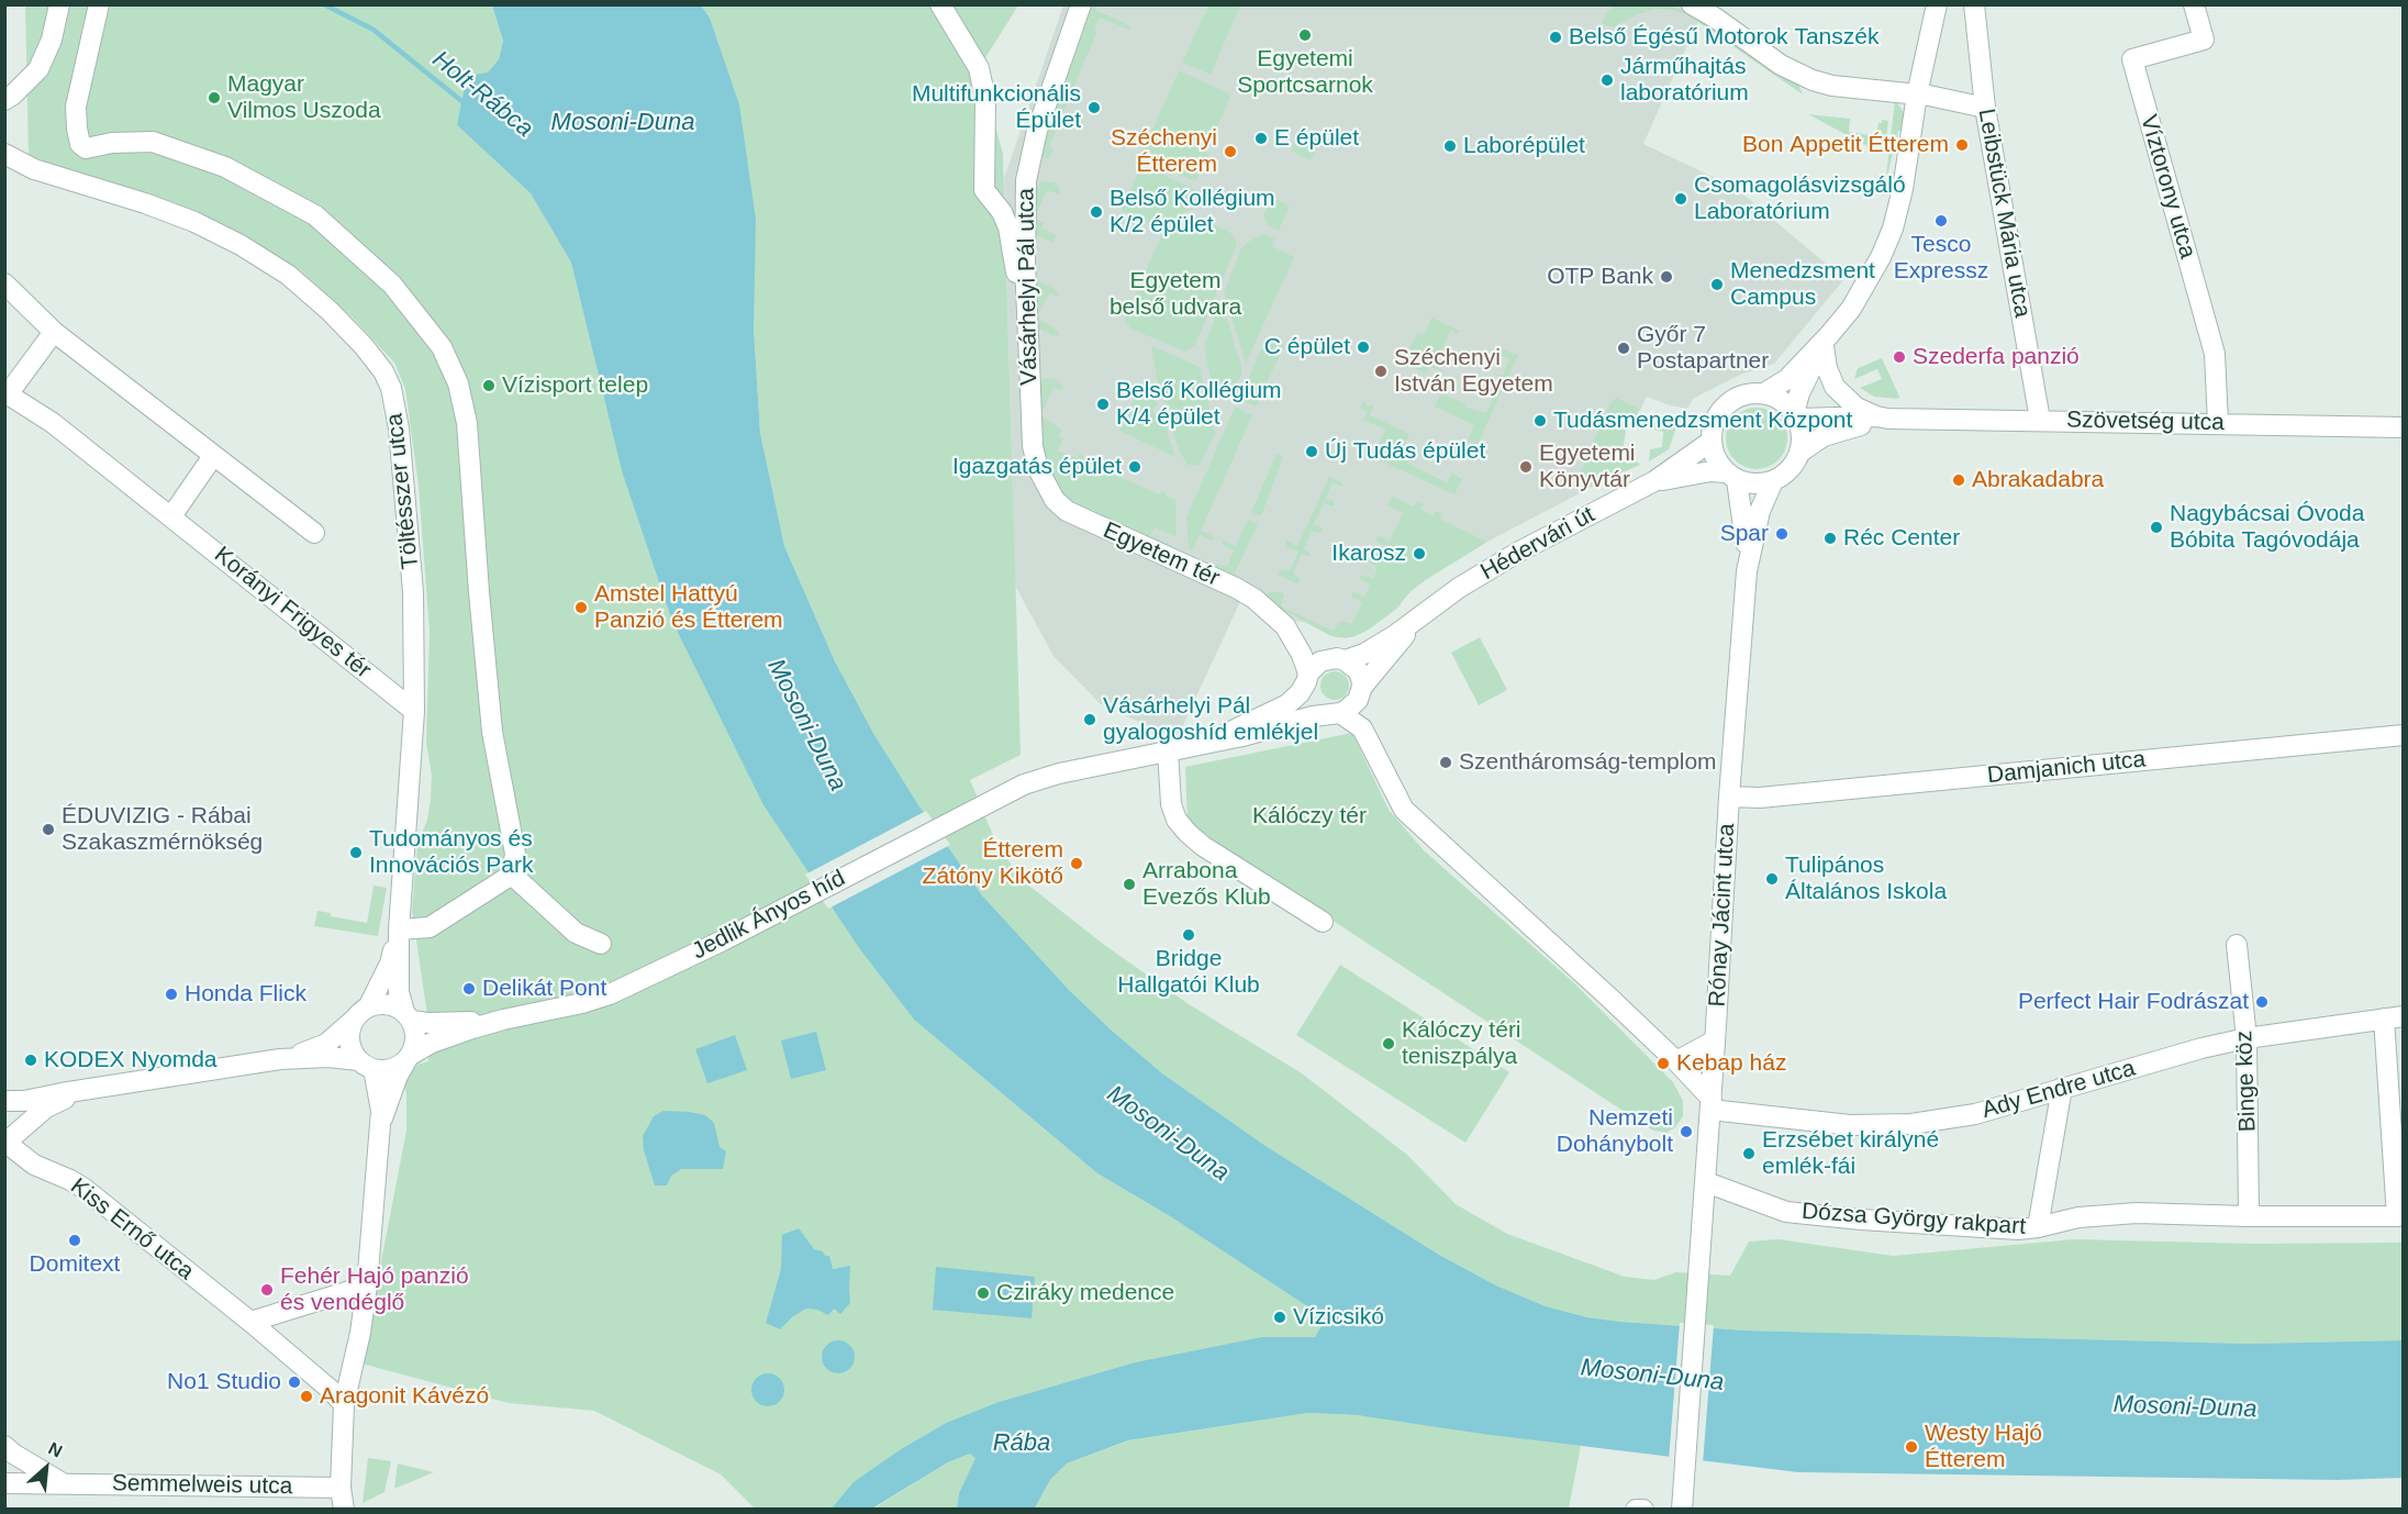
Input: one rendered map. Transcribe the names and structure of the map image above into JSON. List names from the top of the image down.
{
  "streets": {
    "street": [
      "Víztorony utca",
      "Leibstück Mária utca",
      "Vásárhelyi Pál utca",
      "Szövetség utca",
      "Töltésszer utca",
      "Hédervári út",
      "Egyetem tér",
      "Korányi Frigyes tér",
      "Damjanich utca",
      "Jedlik Ányos híd",
      "Rónay Jácint utca",
      "Binge köz",
      "Ady Endre utca",
      "Dózsa György rakpart",
      "Kiss Ernő utca",
      "Semmelweis utca"
    ]
  },
  "crossings": [
    ["Víztorony utca", "Szövetség utca"],
    ["Leibstück Mária utca", "Szövetség utca"],
    ["Vásárhelyi Pál utca", "Egyetem tér"],
    ["Szövetség utca", "Hédervári út"],
    ["Szövetség utca", "Rónay Jácint utca"],
    ["Töltésszer utca", "Korányi Frigyes tér"],
    ["Hédervári út", "Egyetem tér"],
    ["Hédervári út", "Rónay Jácint utca"],
    ["Damjanich utca", "Rónay Jácint utca"],
    ["Rónay Jácint utca", "Ady Endre utca"],
    ["Rónay Jácint utca", "Dózsa György rakpart"],
    ["Binge köz", "Ady Endre utca"],
    ["Binge köz", "Dózsa György rakpart"]
  ],
  "water": ["Holt-Rábca", "Mosoni-Duna", "Rába"],
  "parks": ["Egyetem belső udvara", "Kálóczy tér"],
  "places": [
    "Egyetemi Sportcsarnok",
    "Belső Égésű Motorok Tanszék",
    "Járműhajtás laboratórium",
    "Magyar Vilmos Uszoda",
    "Multifunkcionális Épület",
    "E épület",
    "Bon Appetit Étterem",
    "Laborépület",
    "Széchenyi Étterem",
    "Csomagolásvizsgáló Laboratórium",
    "Belső Kollégium K/2 épület",
    "Tesco Expressz",
    "OTP Bank",
    "Menedzsment Campus",
    "C épület",
    "Győr 7 Postapartner",
    "Szederfa panzió",
    "Széchenyi István Egyetem",
    "Vízisport telep",
    "Belső Kollégium K/4 épület",
    "Tudásmenedzsment Központ",
    "Új Tudás épület",
    "Igazgatás épület",
    "Egyetemi Könyvtár",
    "Abrakadabra",
    "Nagybácsai Óvoda Bóbita Tagóvodája",
    "Spar",
    "Réc Center",
    "Ikarosz",
    "Amstel Hattyú Panzió és Étterem",
    "Vásárhelyi Pál gyalogoshíd emlékjel",
    "Szentháromság-templom",
    "ÉDUVIZIG - Rábai Szakaszmérnökség",
    "Tudományos és Innovációs Park",
    "Étterem Zátóny Kikötő",
    "Tulipános Általános Iskola",
    "Arrabona Evezős Klub",
    "Bridge Hallgatói Klub",
    "Delikát Pont",
    "Honda Flick",
    "Perfect Hair Fodrászat",
    "Kálóczy téri teniszpálya",
    "KODEX Nyomda",
    "Kebap ház",
    "Nemzeti Dohánybolt",
    "Erzsébet királyné emlék-fái",
    "Domitext",
    "Fehér Hajó panzió és vendéglő",
    "Cziráky medence",
    "Vízicsikó",
    "No1 Studio",
    "Aragonit Kávézó",
    "Westy Hajó Étterem"
  ],
  "north": "top right"
}
